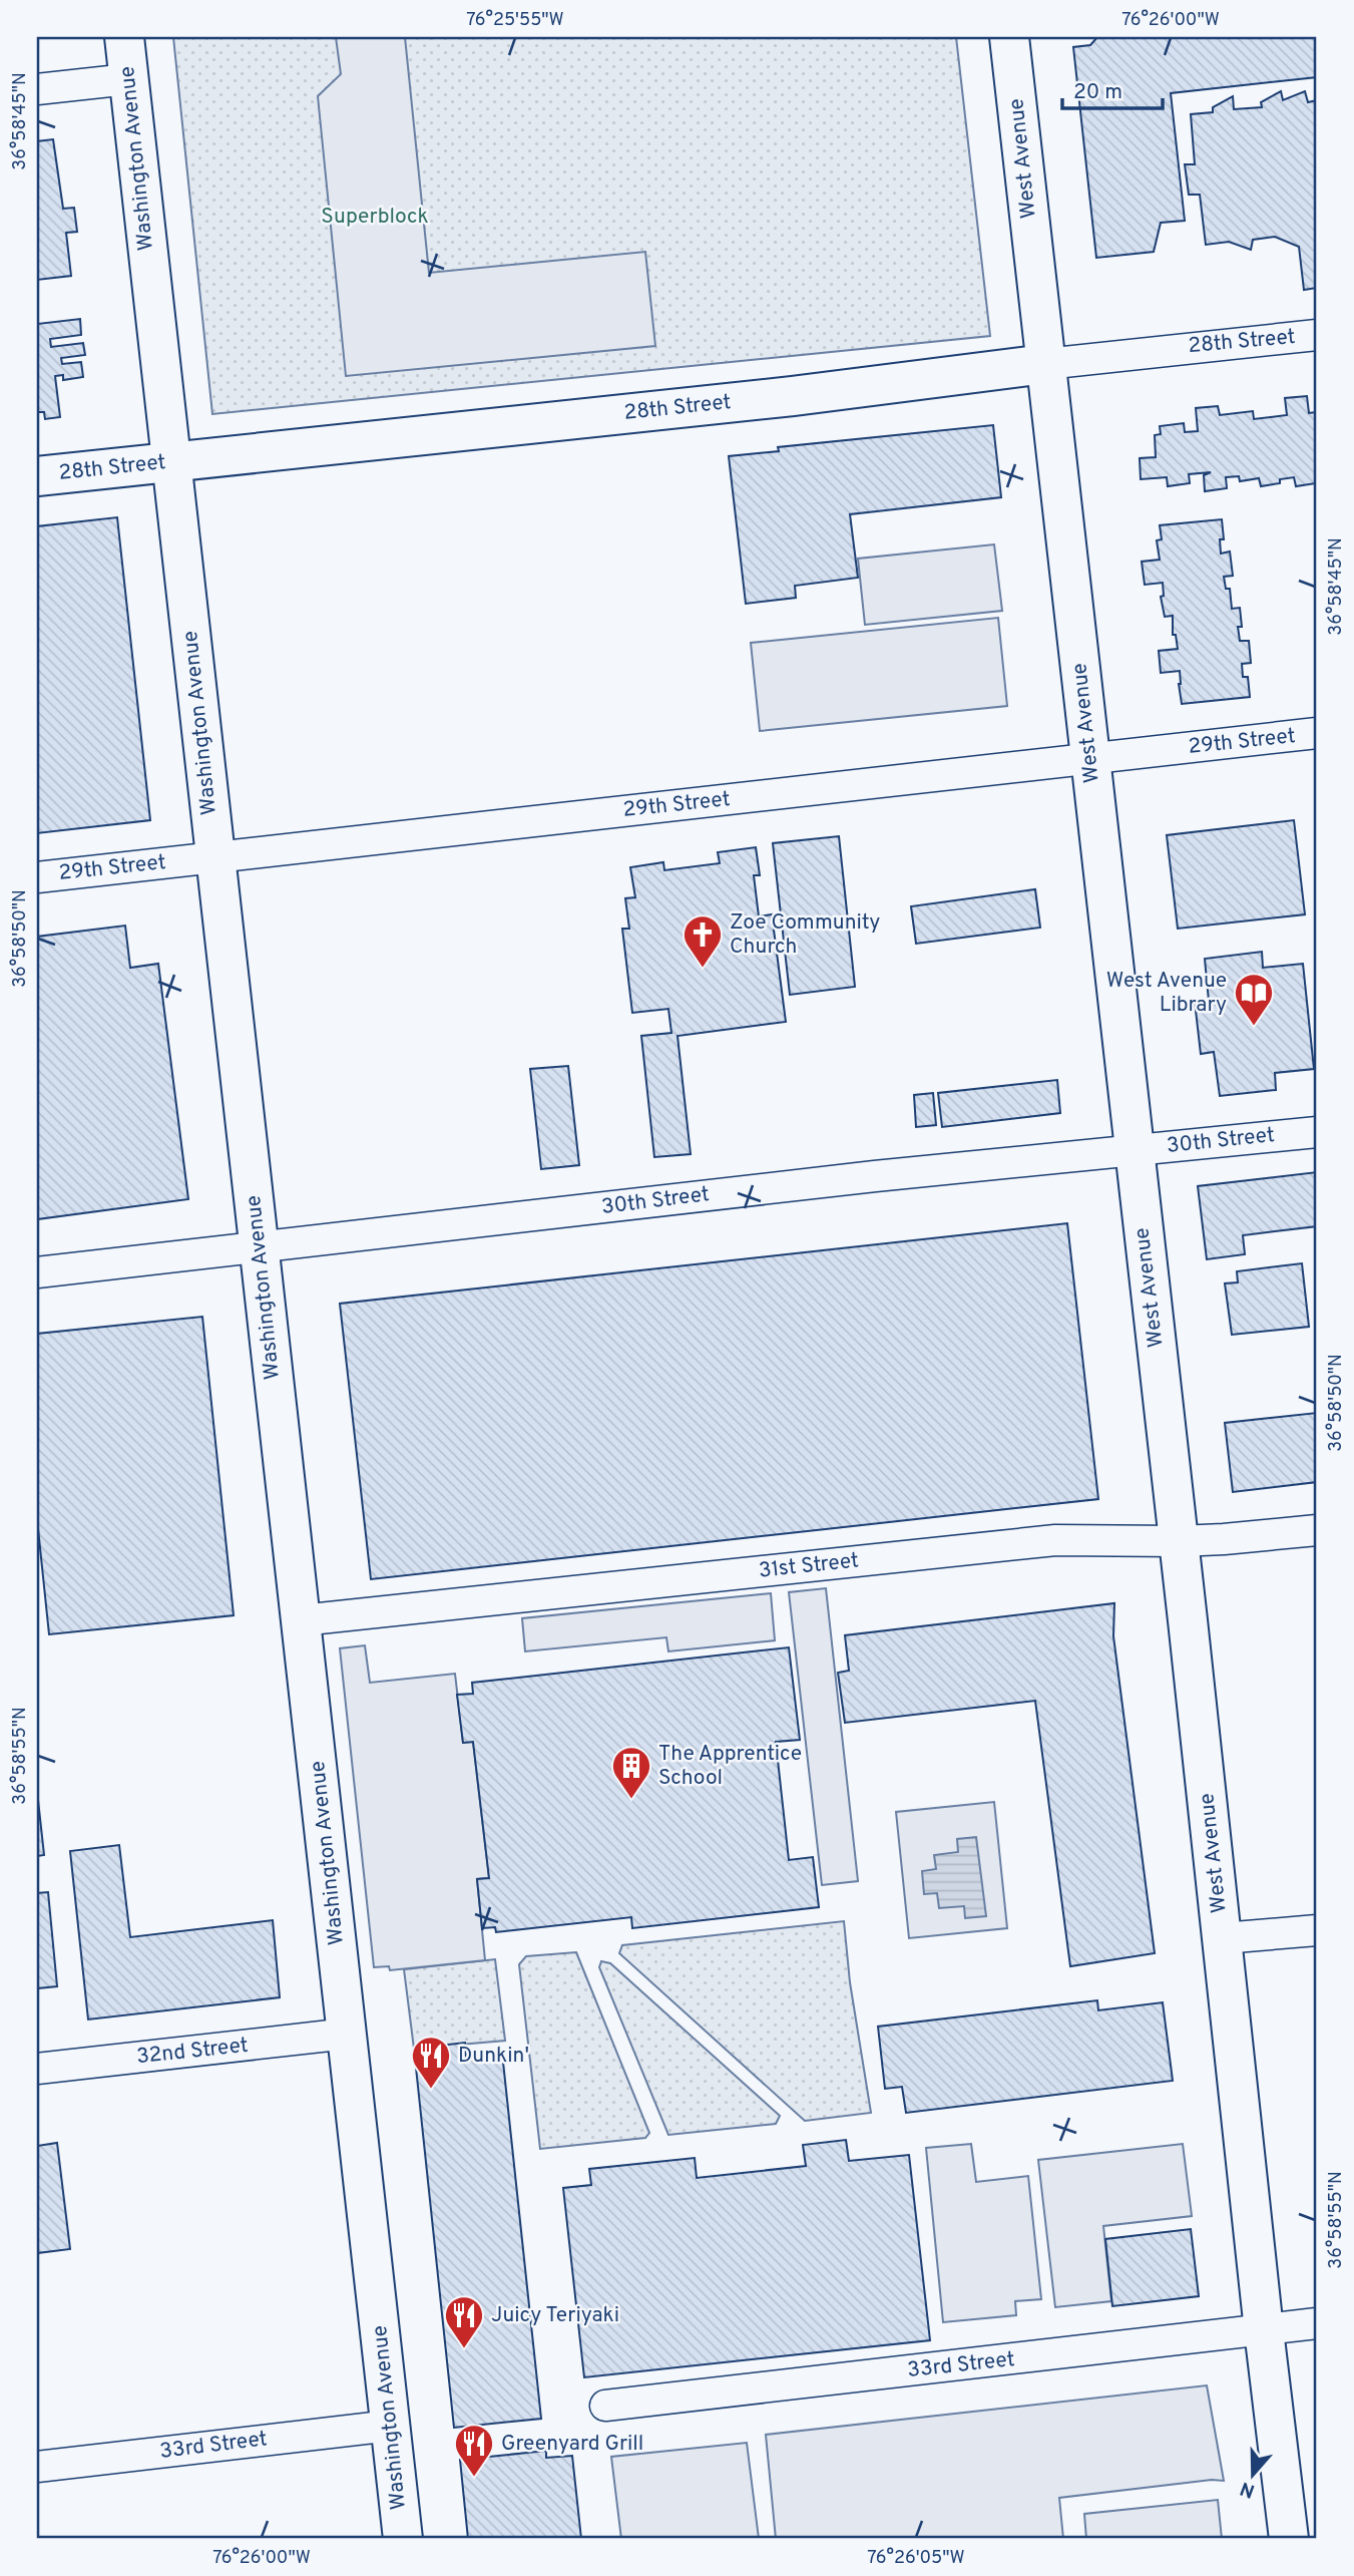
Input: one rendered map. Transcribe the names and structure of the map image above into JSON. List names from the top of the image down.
{
  "streets": {
    "street": [
      "Washington Avenue",
      "West Avenue",
      "28th Street",
      "29th Street",
      "30th Street",
      "31st Street",
      "32nd Street",
      "33rd Street"
    ]
  },
  "crossings": [
    ["Washington Avenue", "28th Street"],
    ["Washington Avenue", "29th Street"],
    ["Washington Avenue", "30th Street"],
    ["Washington Avenue", "31st Street"],
    ["Washington Avenue", "32nd Street"],
    ["Washington Avenue", "33rd Street"],
    ["West Avenue", "28th Street"],
    ["West Avenue", "29th Street"],
    ["West Avenue", "30th Street"],
    ["West Avenue", "31st Street"],
    ["West Avenue", "33rd Street"]
  ],
  "parks": ["Superblock"],
  "places": {
    "church": ["Zoe Community Church"],
    "library": ["West Avenue Library"],
    "building": ["The Apprentice School"],
    "restaurant": ["Dunkin'", "Juicy Teriyaki", "Greenyard Grill"]
  },
  "scale_bar": "20 m",
  "north": "bottom",
  "coordinates": [
    "76°25'55\"W",
    "76°26'00\"W",
    "36°58'45\"N",
    "36°58'50\"N",
    "36°58'55\"N",
    "76°26'05\"W"
  ]
}
